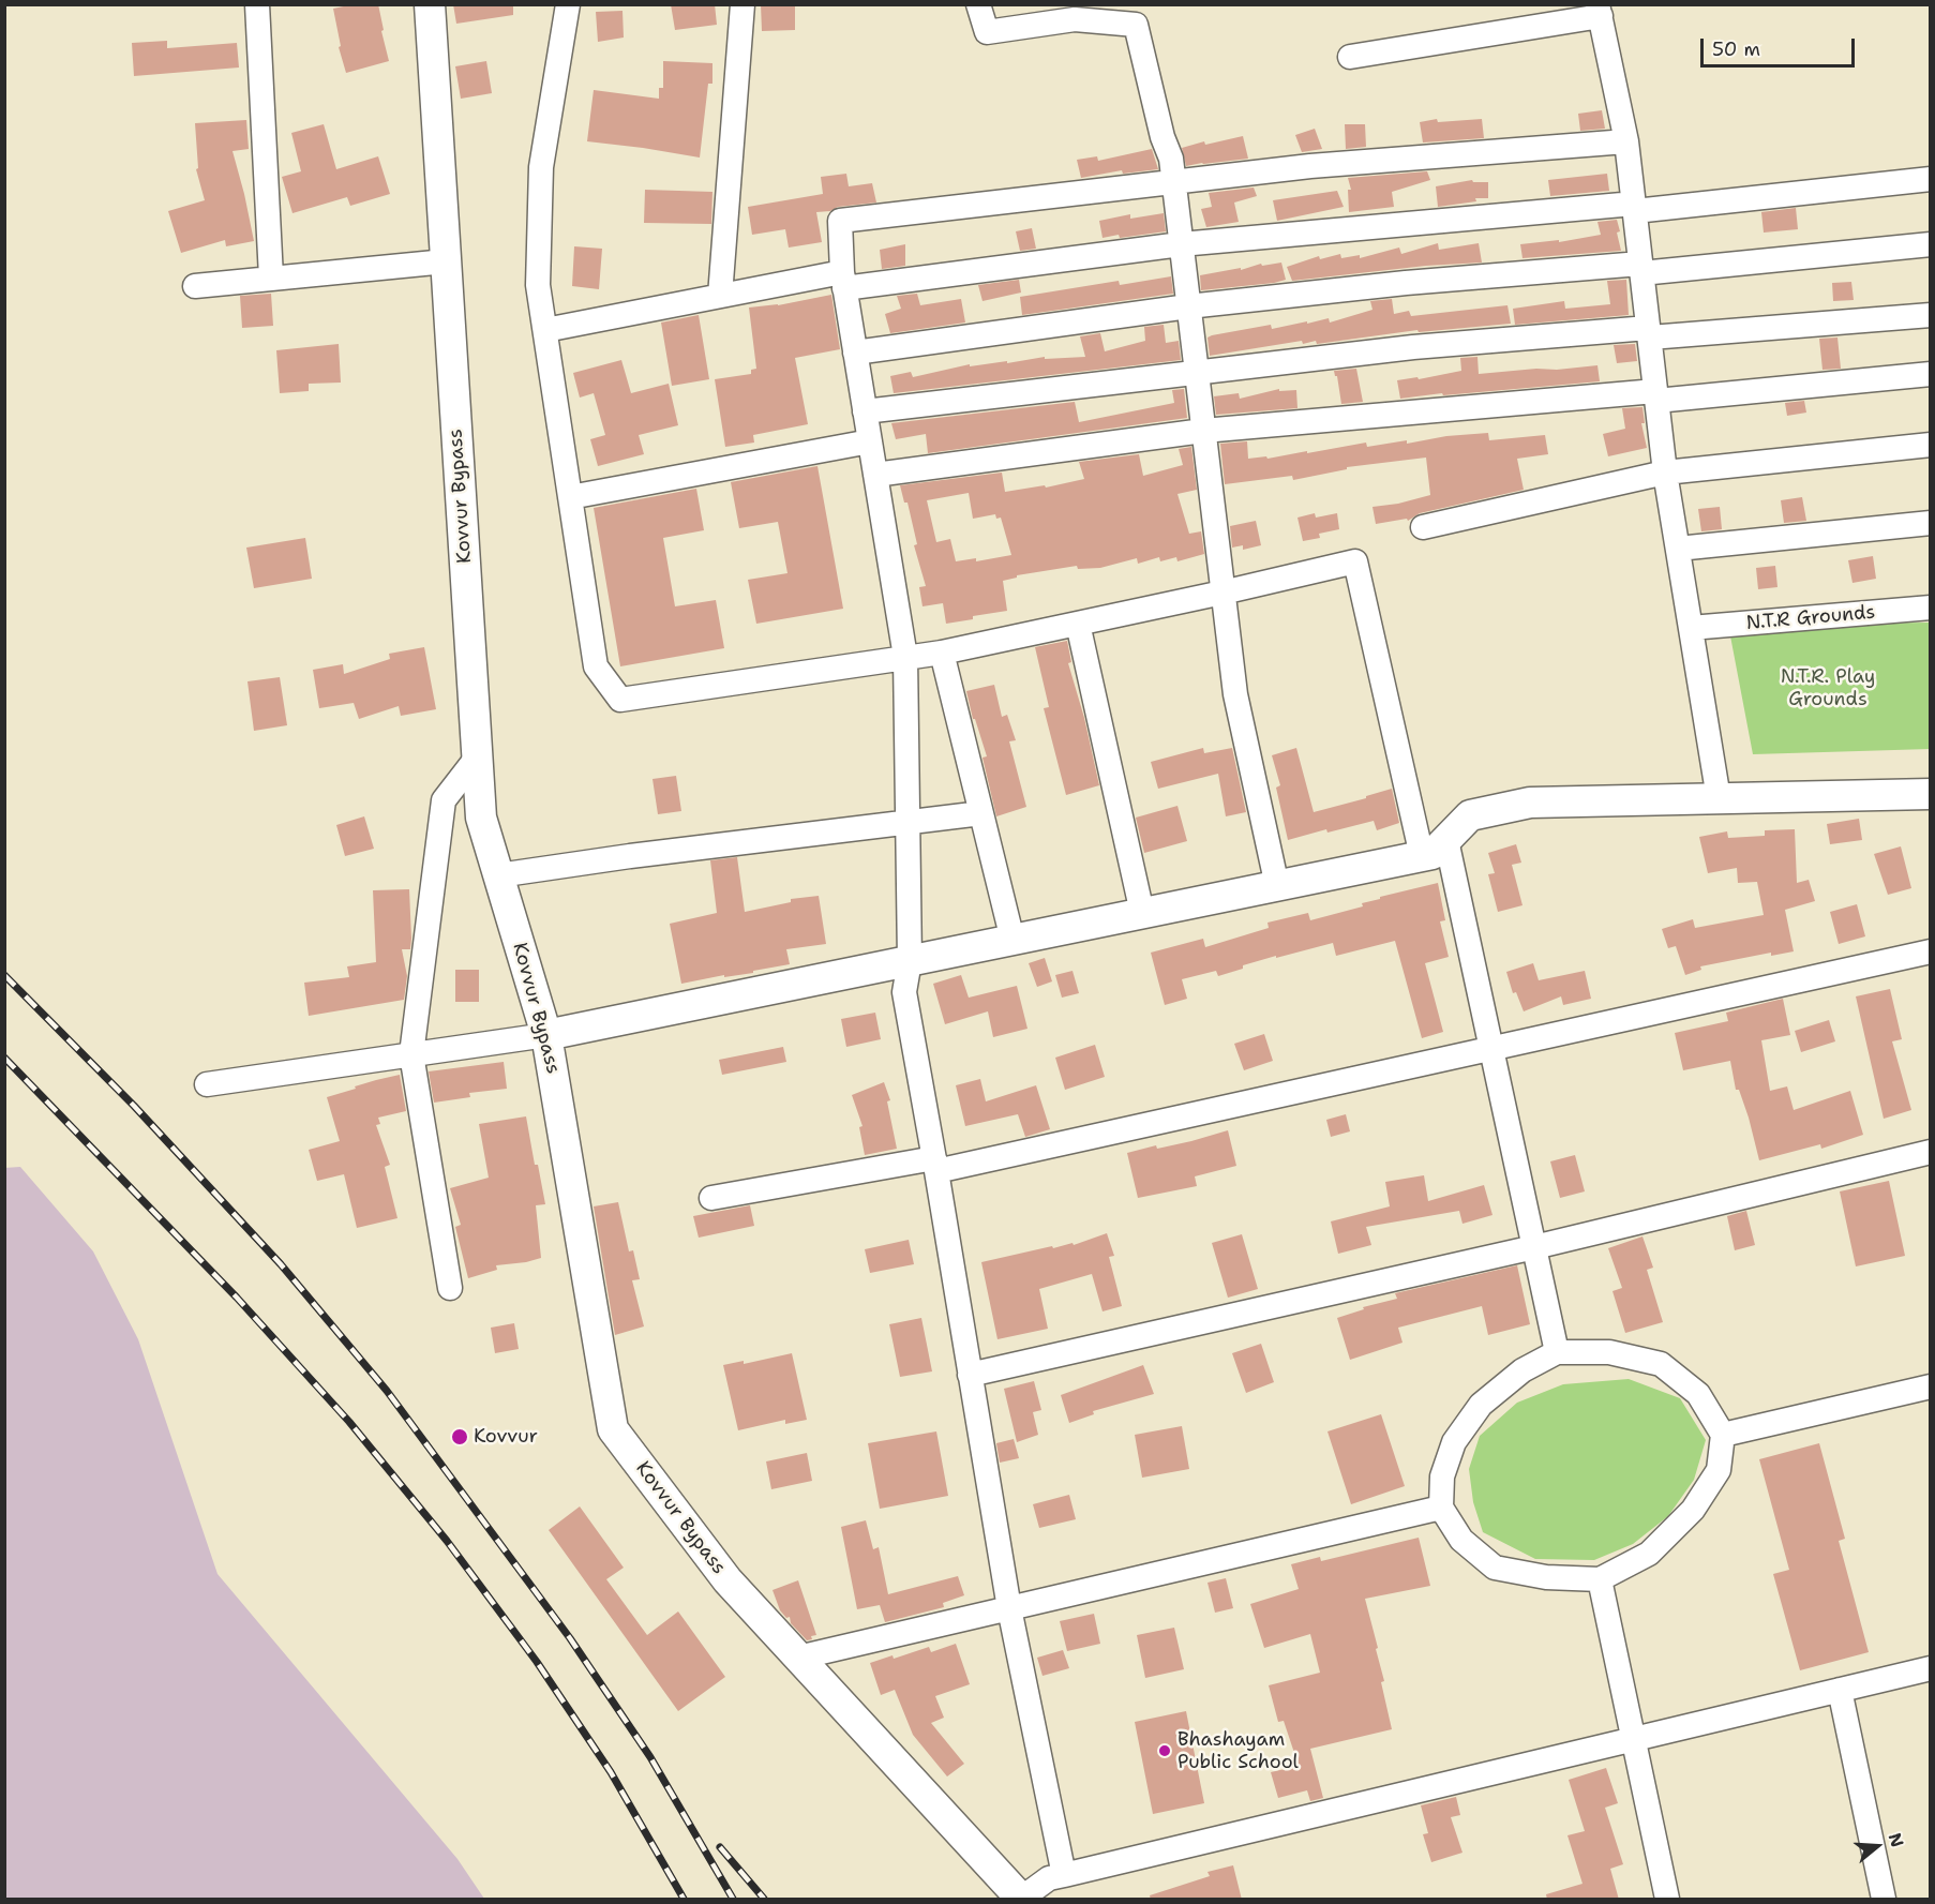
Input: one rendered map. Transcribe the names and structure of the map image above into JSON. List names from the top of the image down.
{
  "streets": {
    "street": ["Kovvur Bypass", "N.T.R Grounds"]
  },
  "parks": ["N.T.R. Play Grounds"],
  "places": ["Kovvur", "Bhashayam Public School"],
  "scale_bar": "50 m",
  "north": "right"
}
